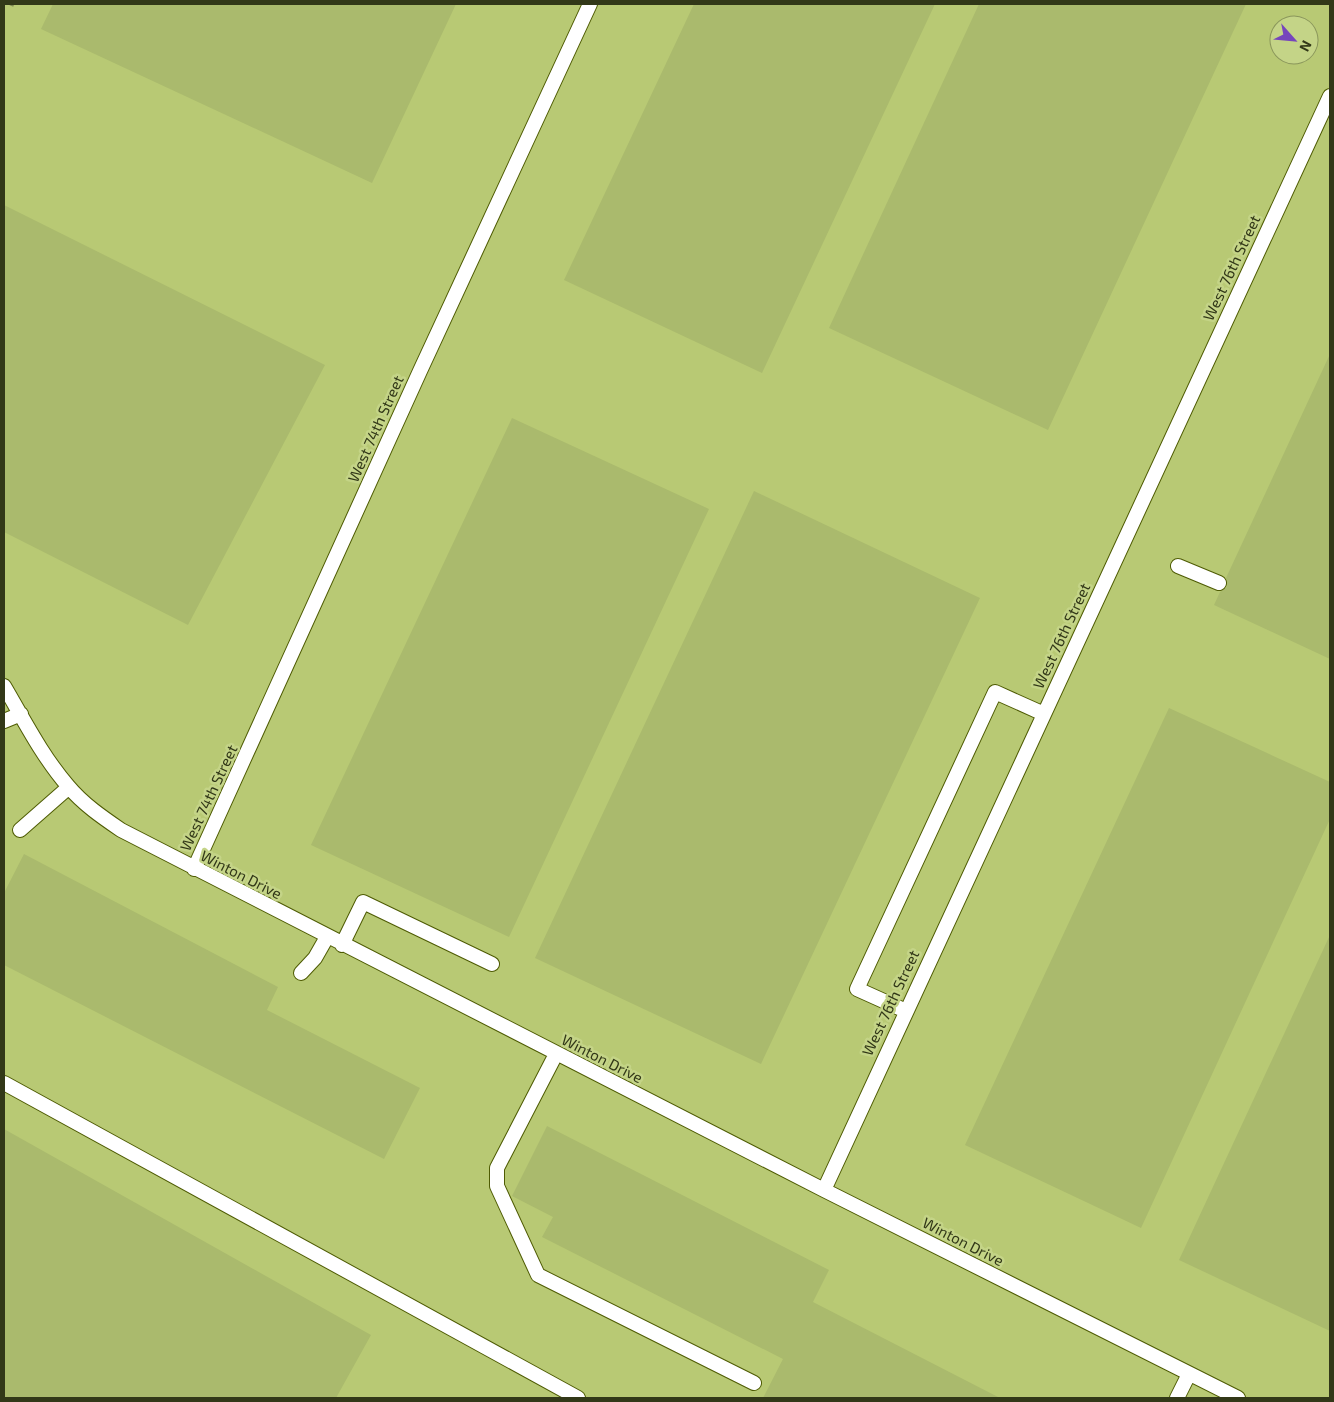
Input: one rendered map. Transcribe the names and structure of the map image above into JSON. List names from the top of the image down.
{
  "streets": {
    "street": ["West 76th Street", "West 74th Street", "Winton Drive"]
  },
  "crossings": [
    ["West 76th Street", "Winton Drive"],
    ["West 74th Street", "Winton Drive"]
  ],
  "north": "bottom right"
}
